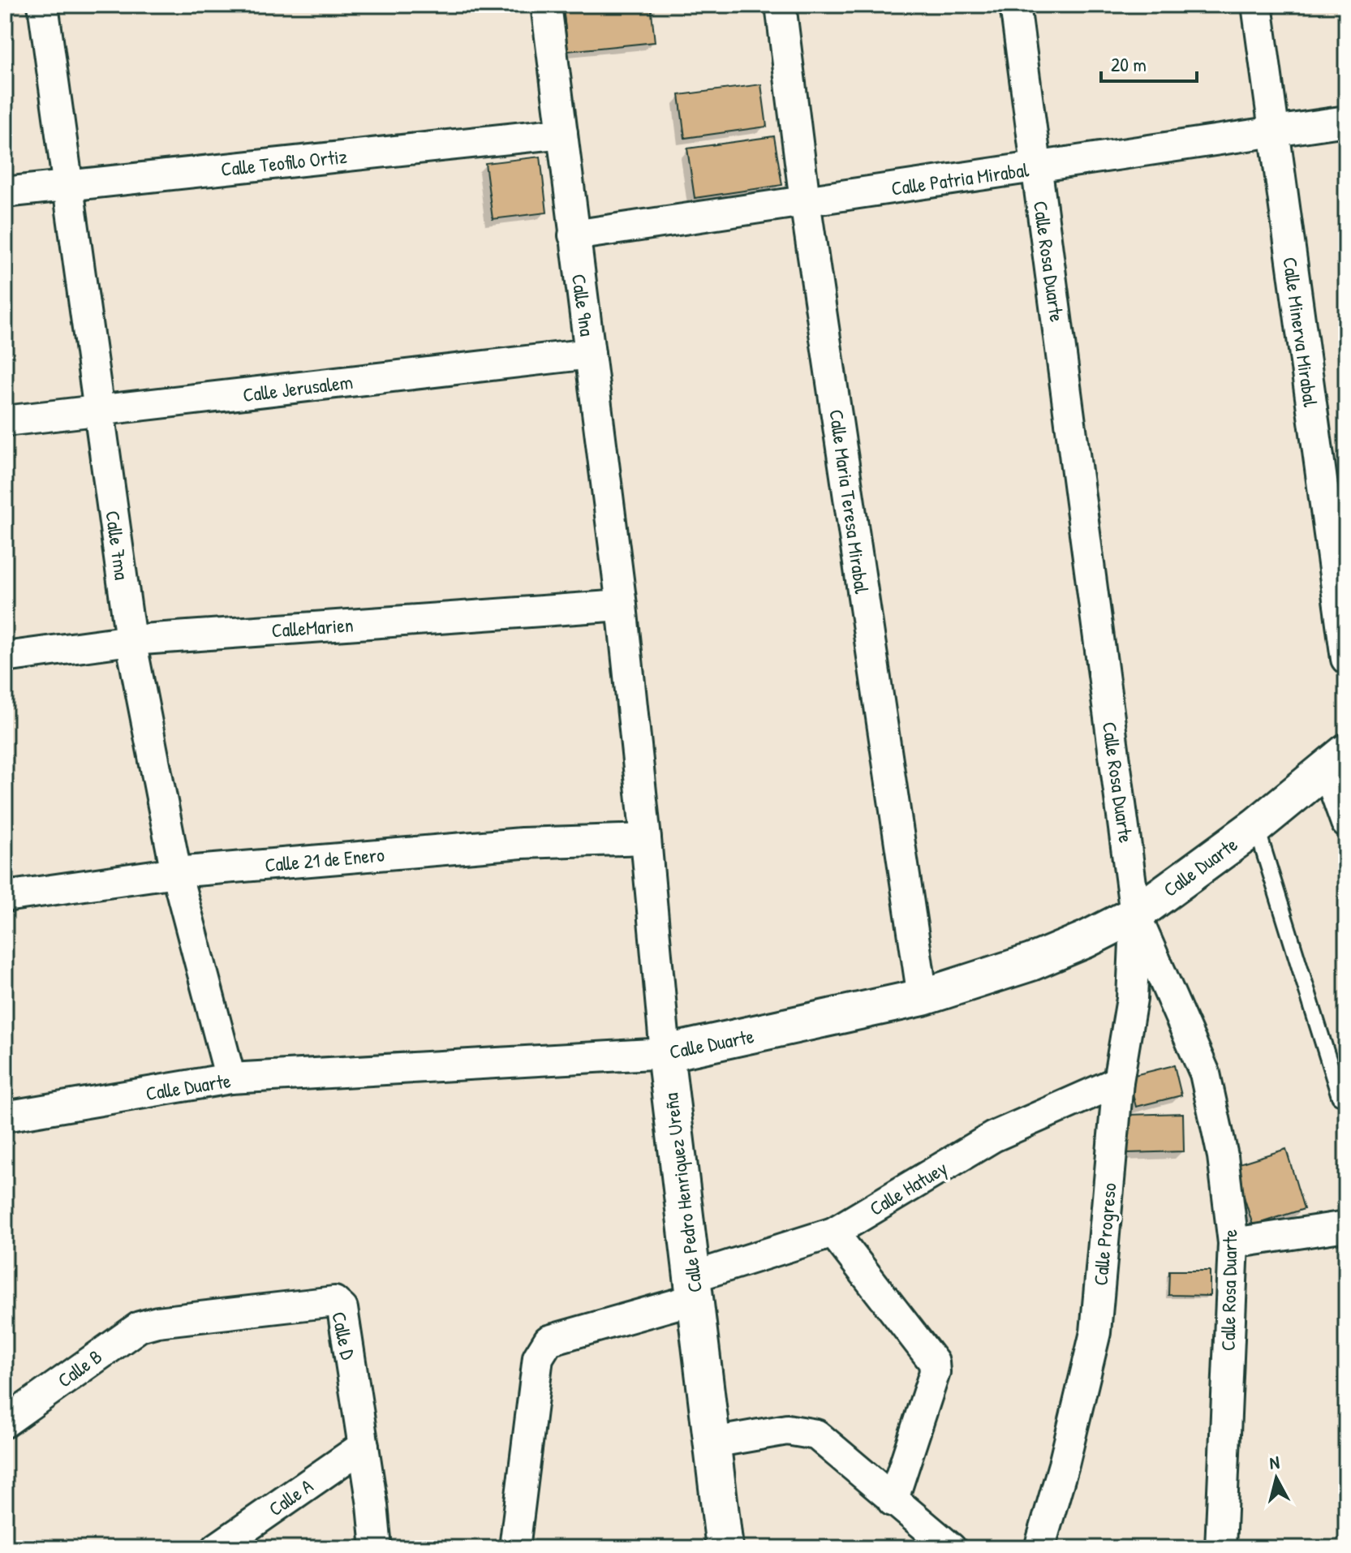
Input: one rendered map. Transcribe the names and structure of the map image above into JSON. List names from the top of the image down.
{
  "streets": {
    "street": [
      "Calle Teofilo Ortiz",
      "Calle Patria Mirabal",
      "Calle Rosa Duarte",
      "Calle 9na",
      "Calle Minerva Mirabal",
      "Calle Jerusalem",
      "Calle Maria Teresa Mirabal",
      "Calle 7ma",
      "CalleMarien",
      "Calle 21 de Enero",
      "Calle Duarte",
      "Calle Hatuey",
      "Calle Pedro Henriquez Ureña",
      "Calle Progreso",
      "Calle D",
      "Calle B",
      "Calle A"
    ]
  },
  "crossings": [
    ["Calle Teofilo Ortiz", "Calle 9na"],
    ["Calle Teofilo Ortiz", "Calle 7ma"],
    ["Calle Patria Mirabal", "Calle Rosa Duarte"],
    ["Calle Patria Mirabal", "Calle 9na"],
    ["Calle Patria Mirabal", "Calle Minerva Mirabal"],
    ["Calle Patria Mirabal", "Calle Maria Teresa Mirabal"],
    ["Calle Rosa Duarte", "Calle Duarte"],
    ["Calle Rosa Duarte", "Calle Progreso"],
    ["Calle 9na", "Calle Jerusalem"],
    ["Calle 9na", "CalleMarien"],
    ["Calle 9na", "Calle Pedro Henriquez Ureña"],
    ["Calle Jerusalem", "Calle 7ma"],
    ["Calle Maria Teresa Mirabal", "Calle Duarte"],
    ["Calle 7ma", "CalleMarien"],
    ["Calle 7ma", "Calle 21 de Enero"],
    ["Calle 7ma", "Calle Duarte"],
    ["CalleMarien", "Calle Pedro Henriquez Ureña"],
    ["Calle 21 de Enero", "Calle Pedro Henriquez Ureña"],
    ["Calle Duarte", "Calle Pedro Henriquez Ureña"],
    ["Calle Duarte", "Calle Progreso"],
    ["Calle Hatuey", "Calle Pedro Henriquez Ureña"],
    ["Calle Hatuey", "Calle Progreso"],
    ["Calle D", "Calle B"],
    ["Calle D", "Calle A"]
  ],
  "scale_bar": "20 m",
  "north": "top"
}
